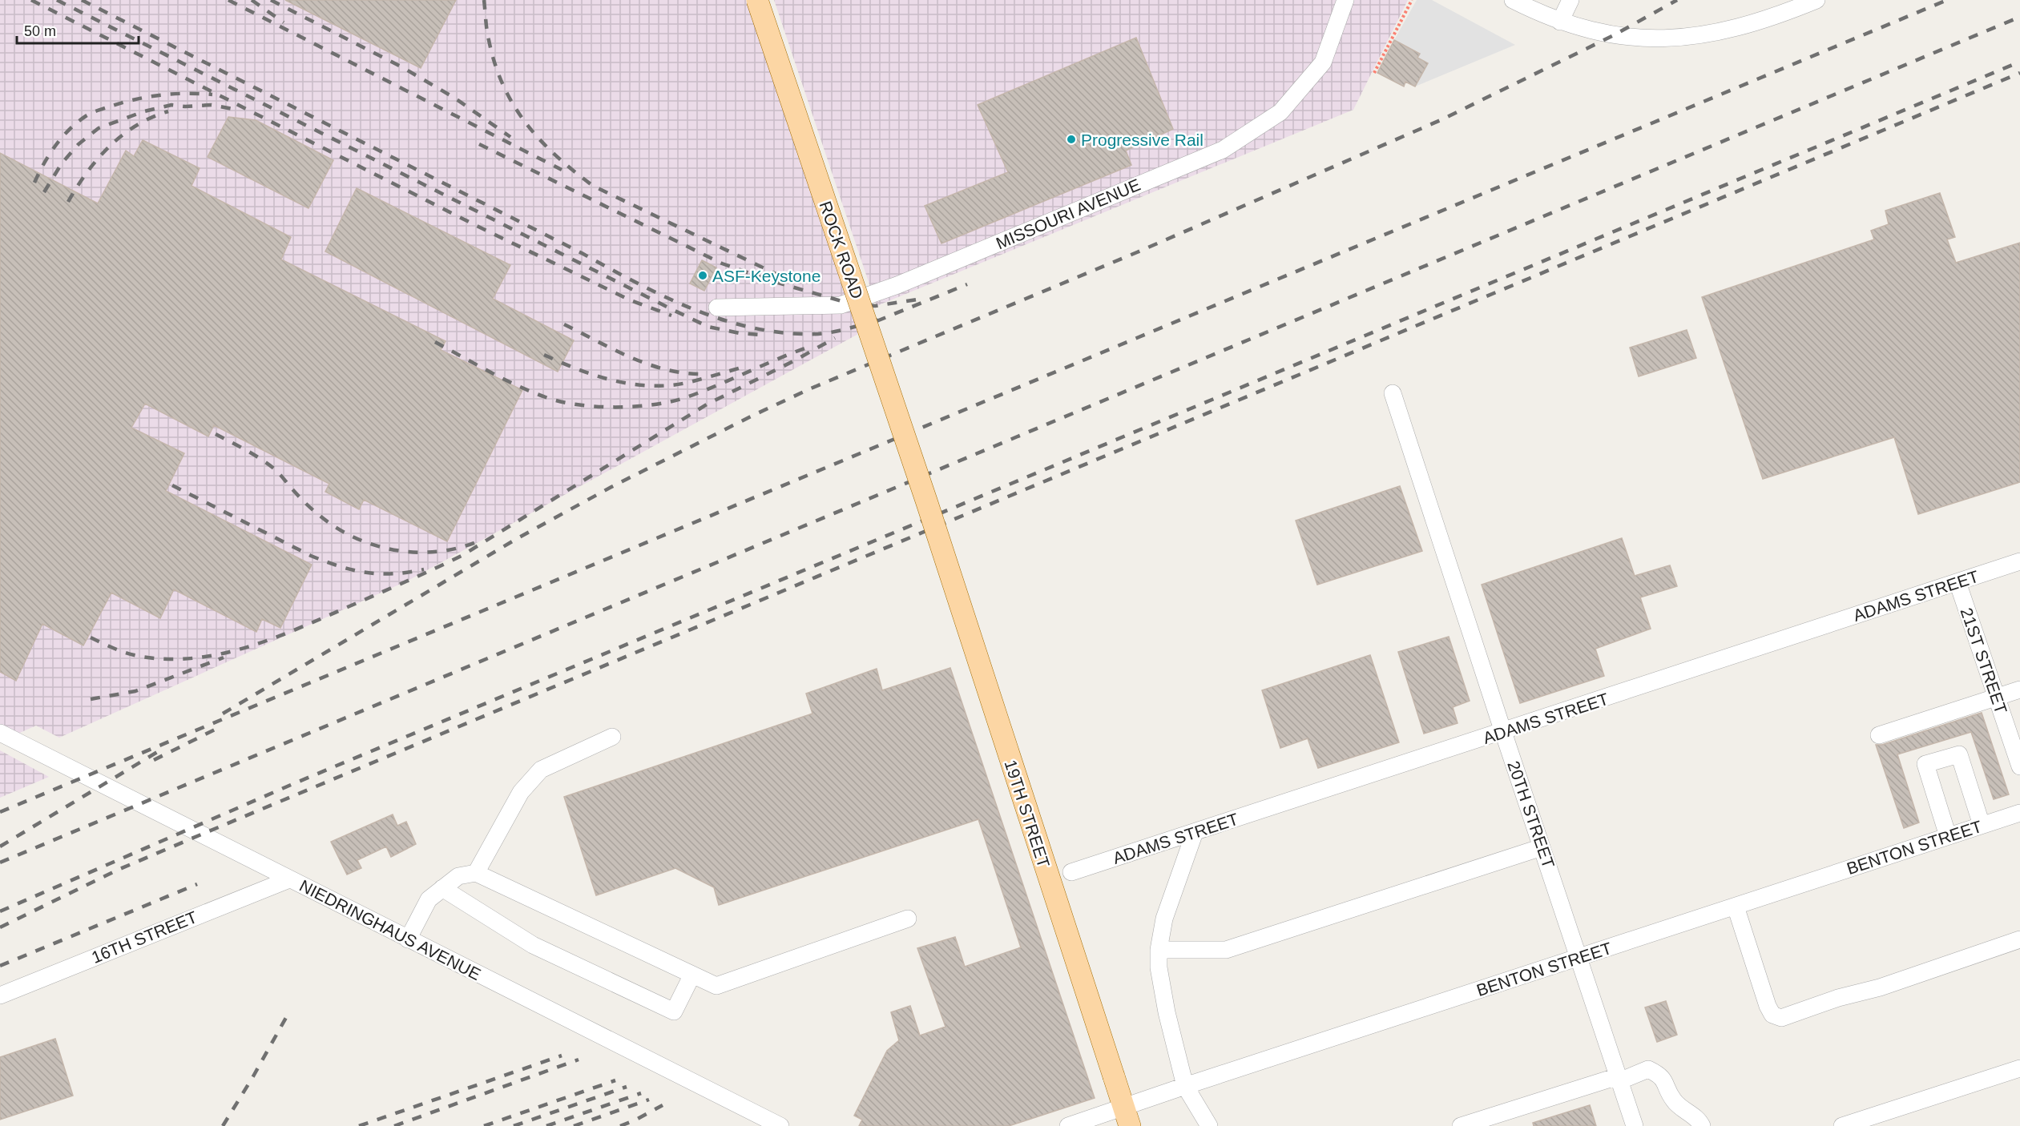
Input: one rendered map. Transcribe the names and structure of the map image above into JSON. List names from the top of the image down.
{
  "streets": {
    "main road": ["ROCK ROAD", "19TH STREET"],
    "street": [
      "MISSOURI AVENUE",
      "ADAMS STREET",
      "21ST STREET",
      "20TH STREET",
      "BENTON STREET",
      "NIEDRINGHAUS AVENUE",
      "16TH STREET"
    ]
  },
  "crossings": [
    ["ROCK ROAD", "19TH STREET"],
    ["ADAMS STREET", "21ST STREET"],
    ["ADAMS STREET", "20TH STREET"],
    ["19TH STREET", "BENTON STREET"],
    ["20TH STREET", "BENTON STREET"],
    ["NIEDRINGHAUS AVENUE", "16TH STREET"]
  ],
  "places": ["Progressive Rail", "ASF-Keystone"],
  "scale_bar": "50 m"
}
